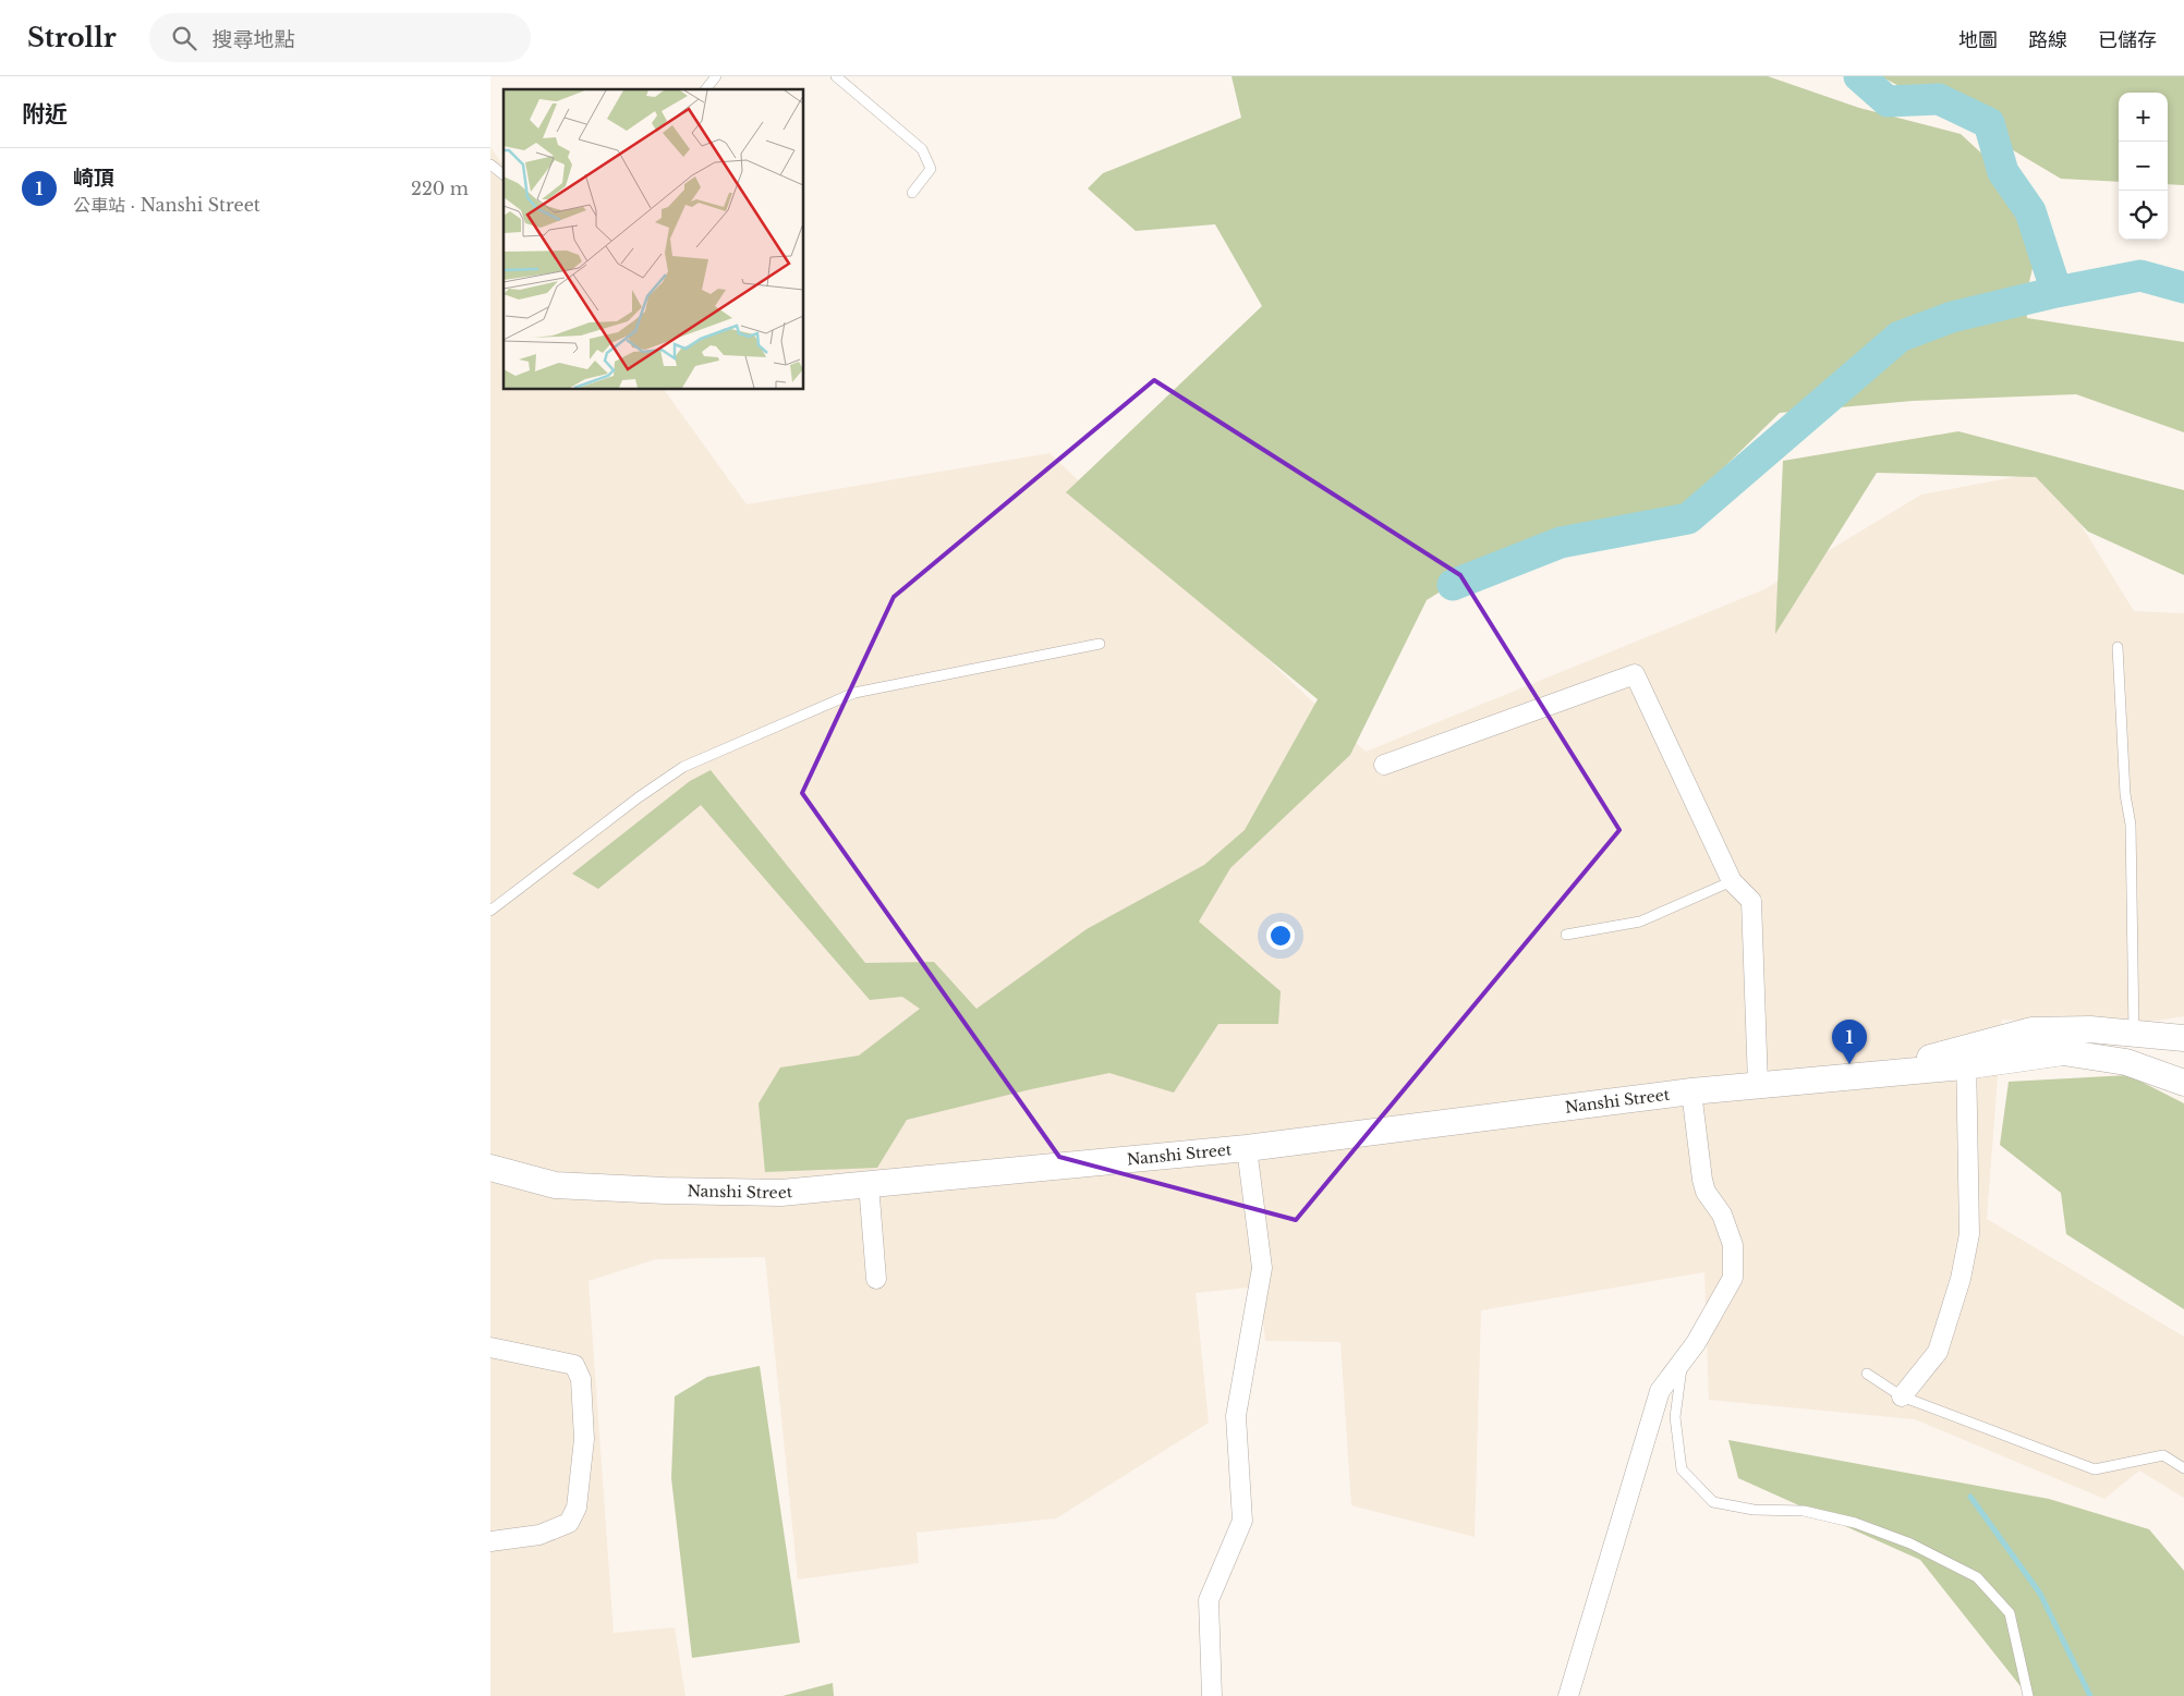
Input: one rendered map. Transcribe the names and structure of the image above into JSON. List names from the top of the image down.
{
  "streets": {
    "main road": ["Nanshi Street"]
  },
  "page": {
    "header": "Strollr",
    "search": "搜尋地點",
    "nav": ["地圖", "路線", "已儲存"],
    "heading": "附近",
    "map_buttons": ["+", "−"],
    "list": [
      {
        "mark": "1",
        "name": "崎頂",
        "note": "公車站 · Nanshi Street",
        "value": "220 m"
      }
    ],
    "pins": "1"
  }
}
